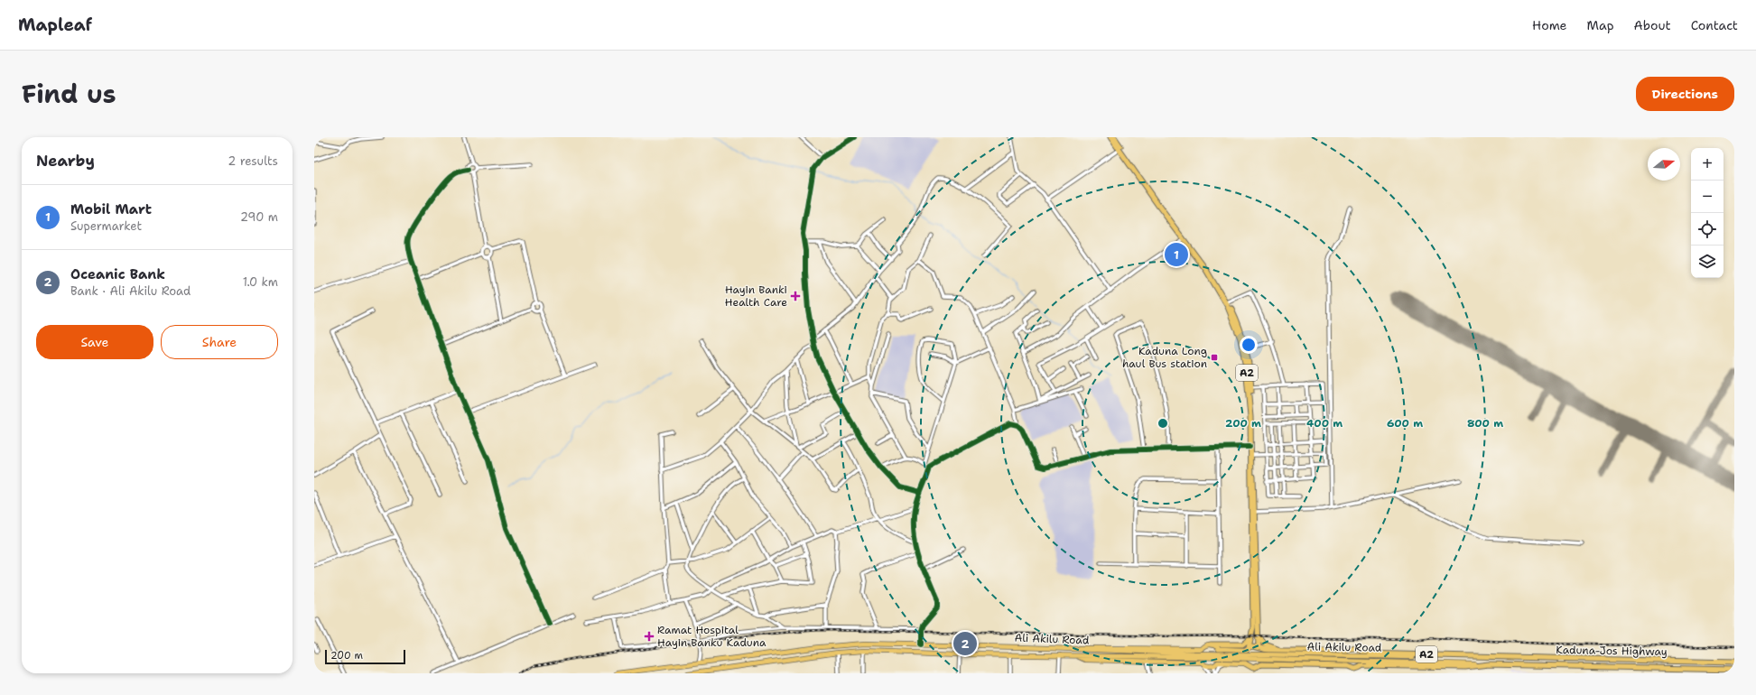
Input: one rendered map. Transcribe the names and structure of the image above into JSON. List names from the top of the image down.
{
  "streets": {
    "highway": ["A2", "Kaduna-Jos Highway"],
    "main road": ["Ali Akilu Road"]
  },
  "crossings": [
    ["A2", "Ali Akilu Road"],
    ["A2", "Kaduna-Jos Highway"],
    ["Ali Akilu Road", "Kaduna-Jos Highway"]
  ],
  "places": {
    "health": ["Hayin Banki Health Care", "Ramat Hospital Hayin Banku Kaduna"],
    "transit": ["Kaduna Long haul Bus station"]
  },
  "scale_bar": "200 m",
  "north": "right",
  "page": {
    "header": "Mapleaf",
    "nav": [
      "Home",
      "Map",
      "About",
      "Contact"
    ],
    "title": "Find us",
    "buttons": [
      "Directions",
      ["Save", "Share"]
    ],
    "heading": ["Nearby", "2 results"],
    "map_buttons": ["+", "−"],
    "list": [
      {
        "mark": "1",
        "name": "Mobil Mart",
        "note": "Supermarket",
        "value": "290 m"
      },
      {
        "mark": "2",
        "name": "Oceanic Bank",
        "note": "Bank · Ali Akilu Road",
        "value": "1.0 km"
      }
    ],
    "pins": ["1", "2"],
    "scale": "200 m"
  },
  "rings": [
    "200 m",
    "400 m",
    "600 m",
    "800 m"
  ]
}
